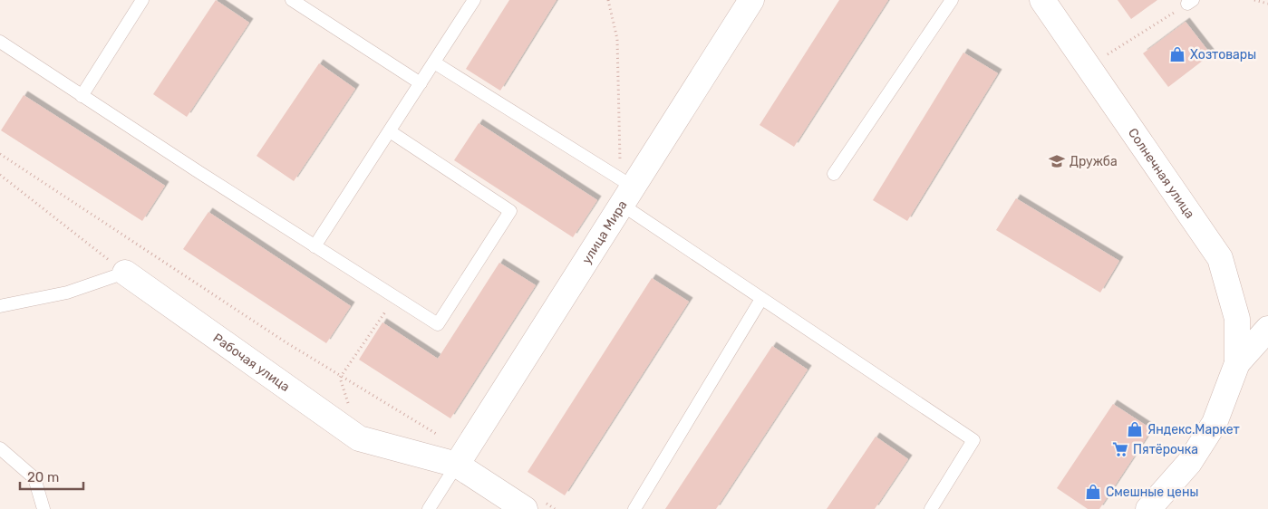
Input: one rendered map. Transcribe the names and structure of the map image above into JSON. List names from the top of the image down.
{
  "streets": {
    "street": ["Солнечная улица", "улица Мира", "Рабочая улица"]
  },
  "crossings": [
    ["улица Мира", "Рабочая улица"]
  ],
  "places": {
    "shop": ["Хозтовары", "Яндекс.Маркет", "Смешные цены"],
    "school or university": ["Дружба"],
    "supermarket": ["Пятёрочка"]
  },
  "scale_bar": "20 m"
}
